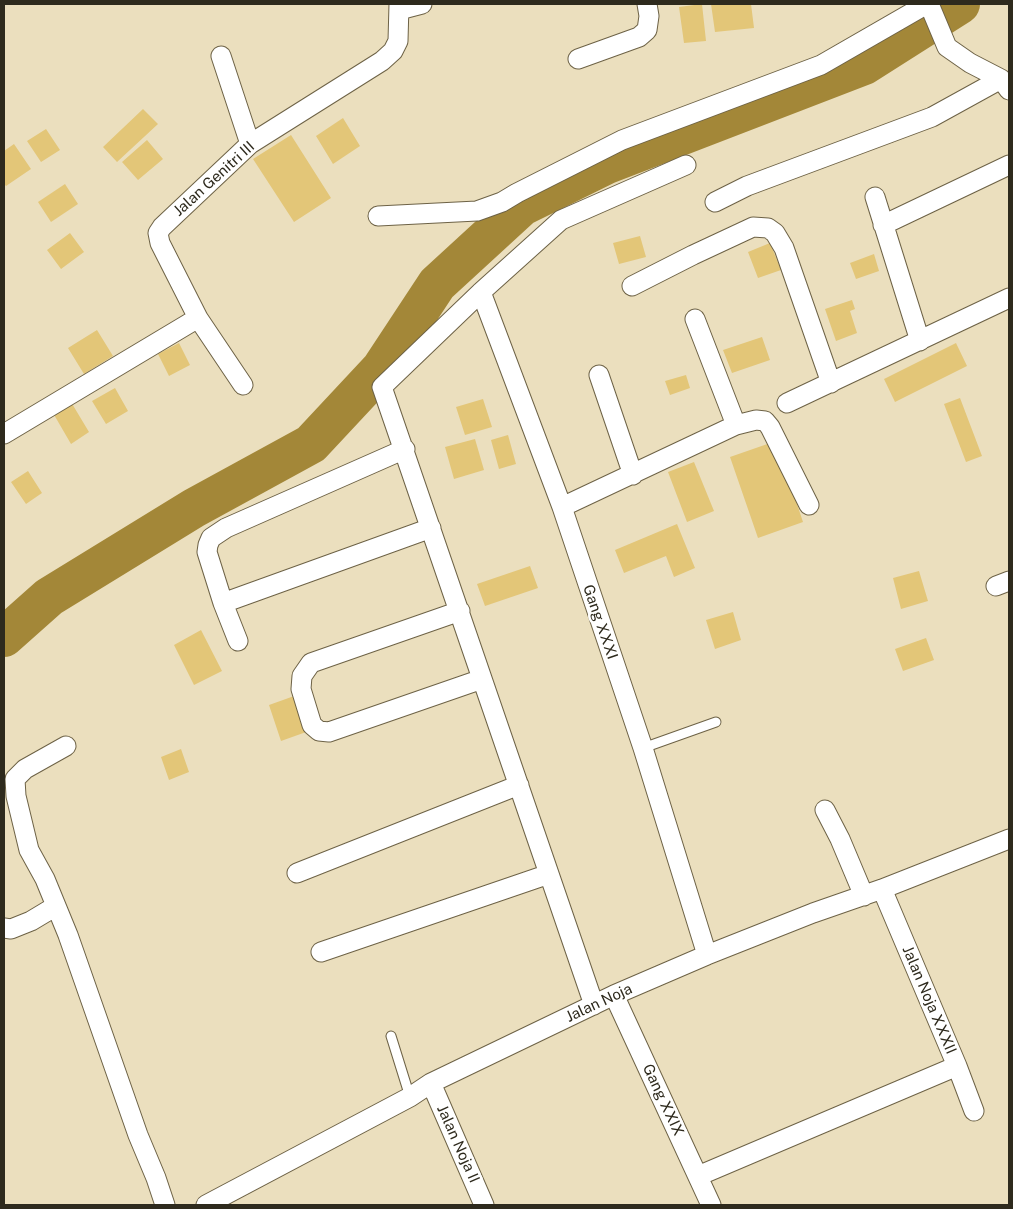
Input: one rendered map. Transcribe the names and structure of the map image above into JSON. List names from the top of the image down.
{
  "streets": {
    "street": [
      "Jalan Genitri III",
      "Gang XXXI",
      "Jalan Noja XXXII",
      "Jalan Noja",
      "Gang XXIX",
      "Jalan Noja II"
    ]
  },
  "crossings": [
    ["Gang XXXI", "Jalan Noja"],
    ["Jalan Noja XXXII", "Jalan Noja"],
    ["Jalan Noja", "Gang XXIX"],
    ["Jalan Noja", "Jalan Noja II"]
  ]
}
